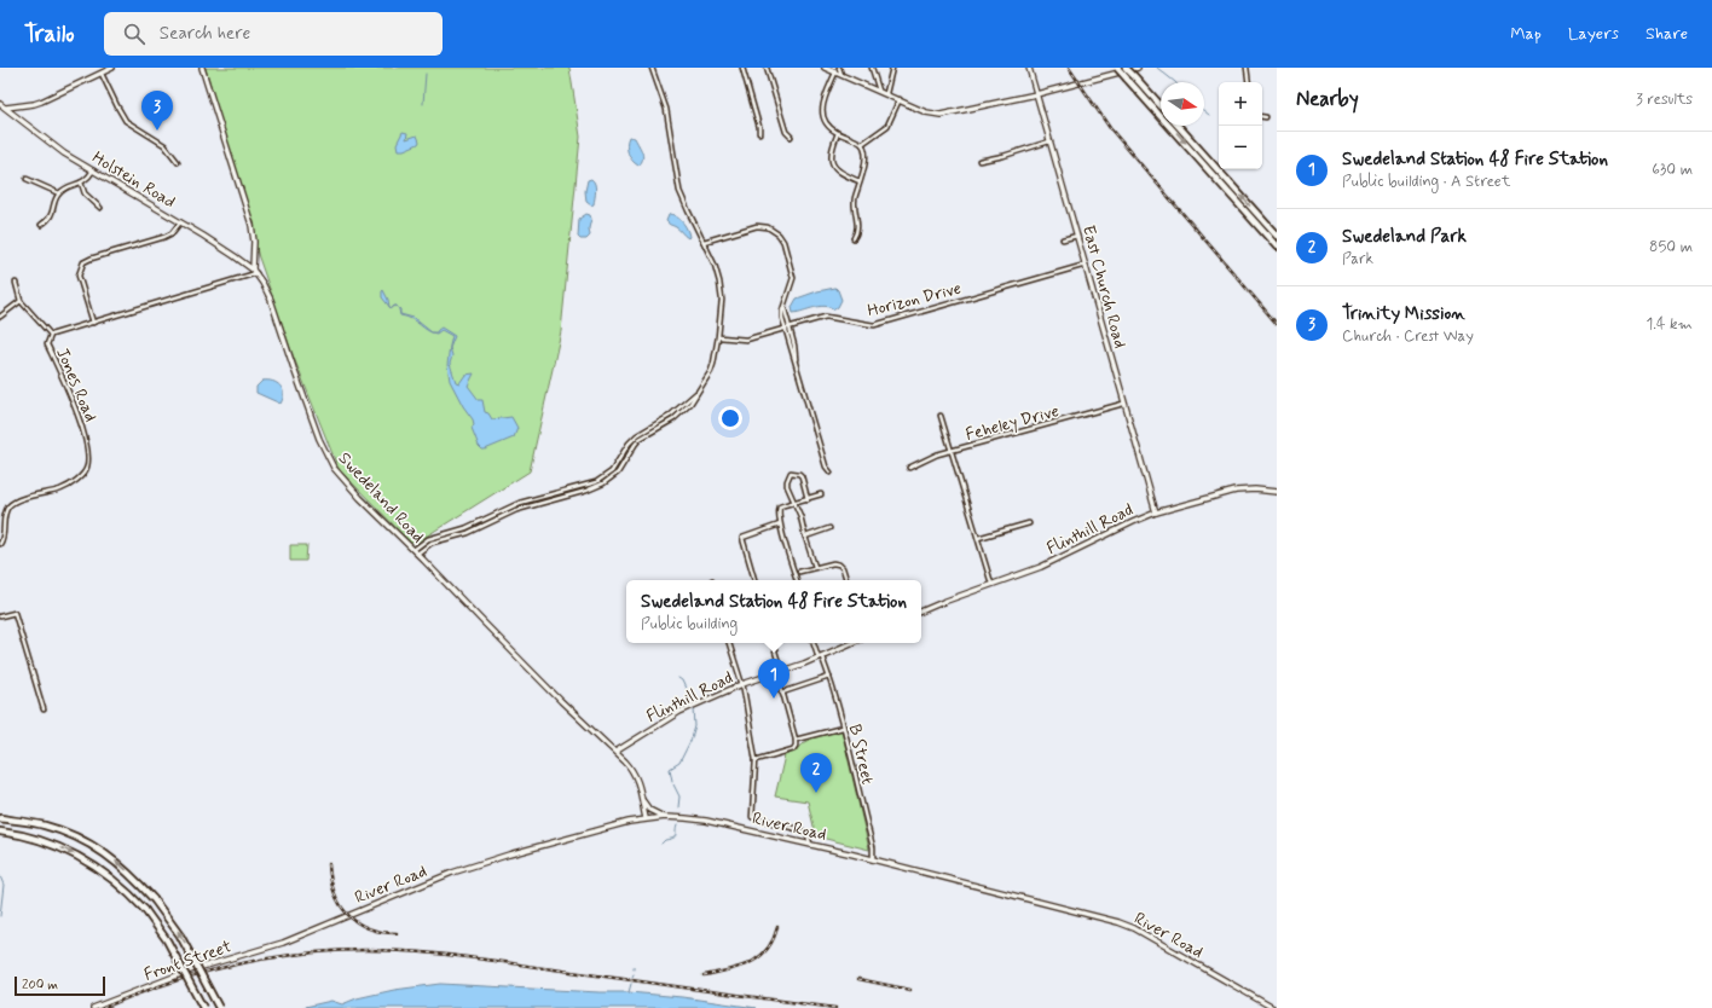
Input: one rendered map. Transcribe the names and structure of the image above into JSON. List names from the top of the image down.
{
  "streets": {
    "main road": [
      "Holstein Road",
      "East Church Road",
      "Swedeland Road",
      "Flinthill Road",
      "River Road",
      "Front Street"
    ],
    "street": [
      "Horizon Drive",
      "Jones Road",
      "Feheley Drive",
      "B Street"
    ]
  },
  "crossings": [
    ["Holstein Road", "Swedeland Road"],
    ["East Church Road", "Horizon Drive"],
    ["East Church Road", "Feheley Drive"],
    ["East Church Road", "Flinthill Road"],
    ["Jones Road", "Swedeland Road"],
    ["Swedeland Road", "Flinthill Road"],
    ["Swedeland Road", "River Road"],
    ["Flinthill Road", "B Street"],
    ["B Street", "River Road"],
    ["River Road", "Front Street"]
  ],
  "scale_bar": "200 m",
  "north": "right",
  "page": {
    "header": "Trailo",
    "search": "Search here",
    "nav": ["Map", "Layers", "Share"],
    "heading": ["Nearby", "3 results"],
    "map_buttons": ["+", "−"],
    "pins": ["3", "1", "2"],
    "list": [
      {
        "mark": "1",
        "name": "Swedeland Station 48 Fire Station",
        "note": "Public building · A Street",
        "value": "630 m"
      },
      {
        "mark": "2",
        "name": "Swedeland Park",
        "note": "Park",
        "value": "850 m"
      },
      {
        "mark": "3",
        "name": "Trinity Mission",
        "note": "Church · Crest Way",
        "value": "1.4 km"
      }
    ],
    "popup": ["Swedeland Station 48 Fire Station", "Public building"],
    "scale": "200 m"
  }
}
